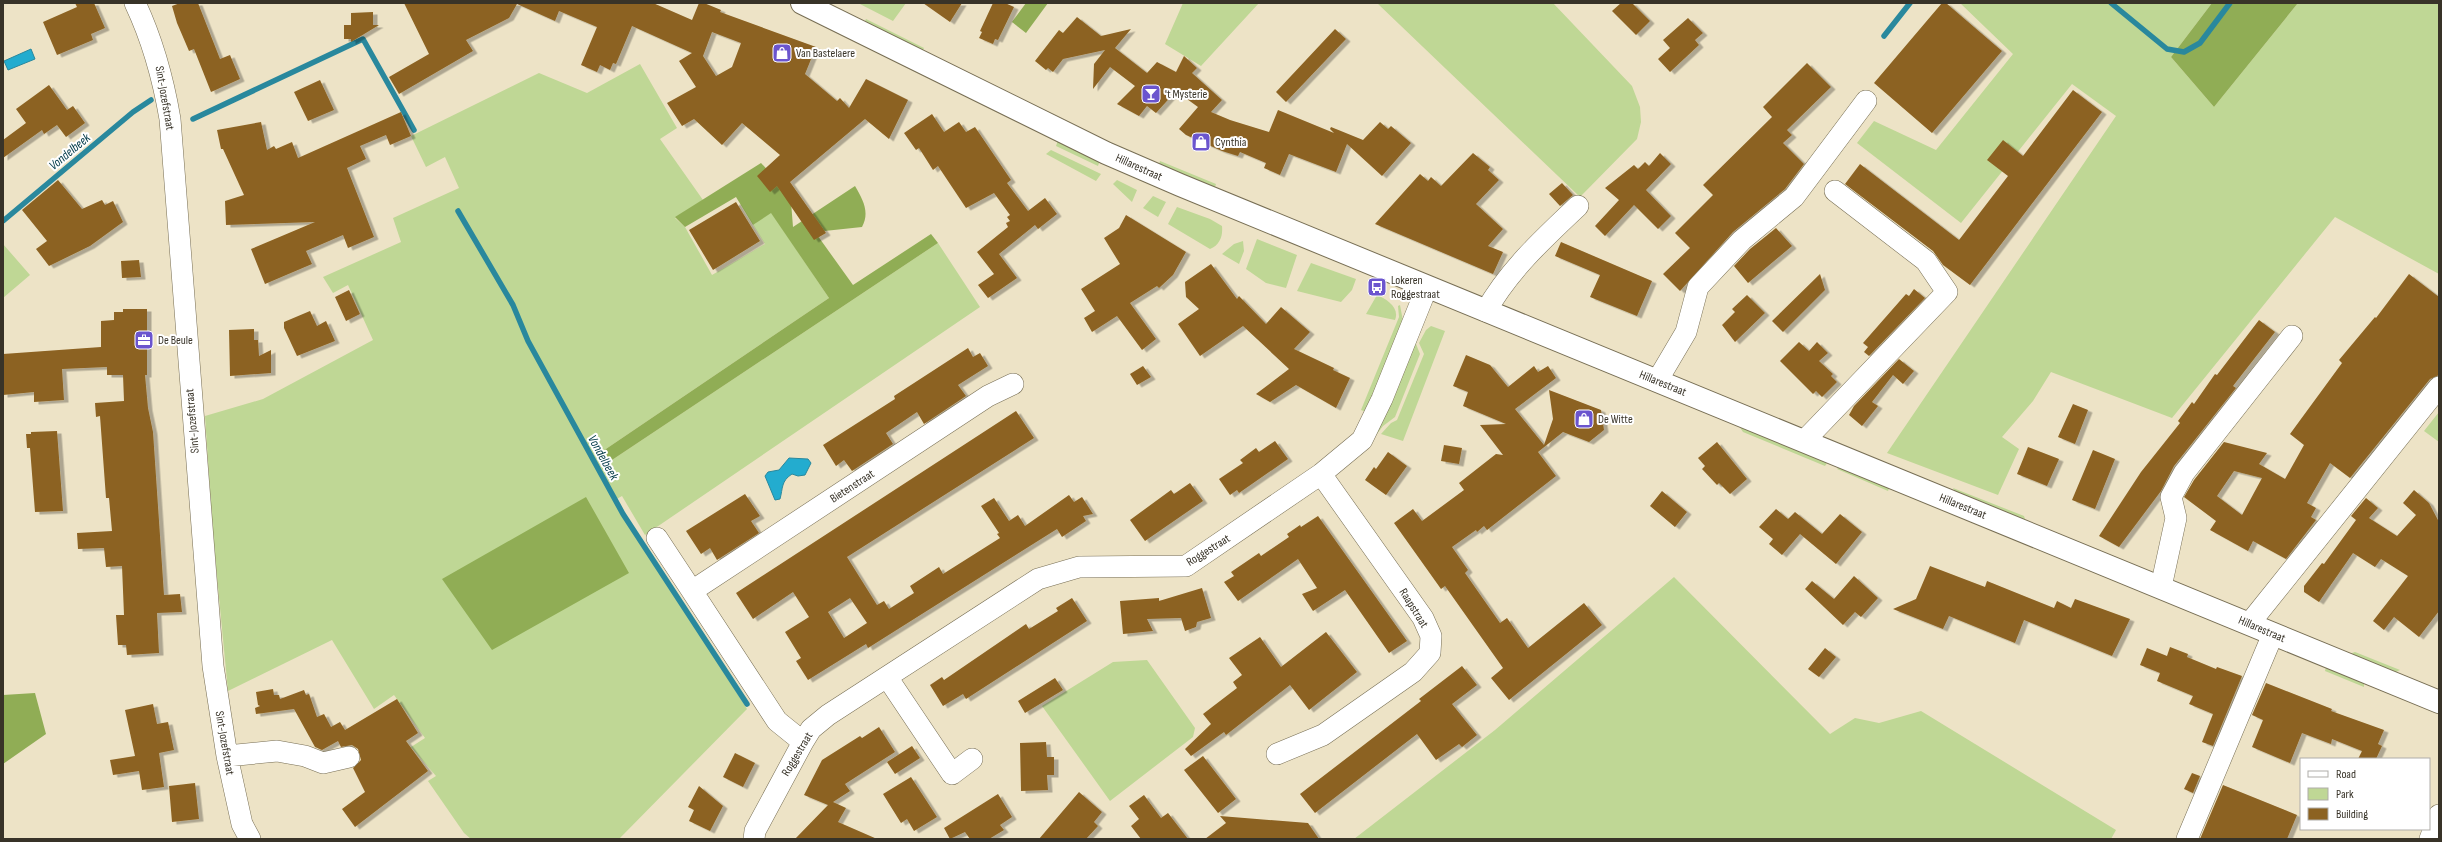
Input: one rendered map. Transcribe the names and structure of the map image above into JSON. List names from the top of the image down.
{
  "streets": {
    "main road": ["Hillarestraat"],
    "street": [
      "Sint-Jozefstraat",
      "Bietenstraat",
      "Roggestraat",
      "Raapstraat"
    ]
  },
  "crossings": [
    ["Hillarestraat", "Roggestraat"],
    ["Roggestraat", "Raapstraat"]
  ],
  "water": ["Vondelbeek"],
  "places": {
    "shop": ["Van Bastelaere", "Cynthia", "De Witte"],
    "bar": ["'t Mysterie"],
    "bus stop": ["Lokeren Roggestraat"],
    "office": ["De Beule"]
  },
  "legend": ["Road", "Park", "Building"]
}
